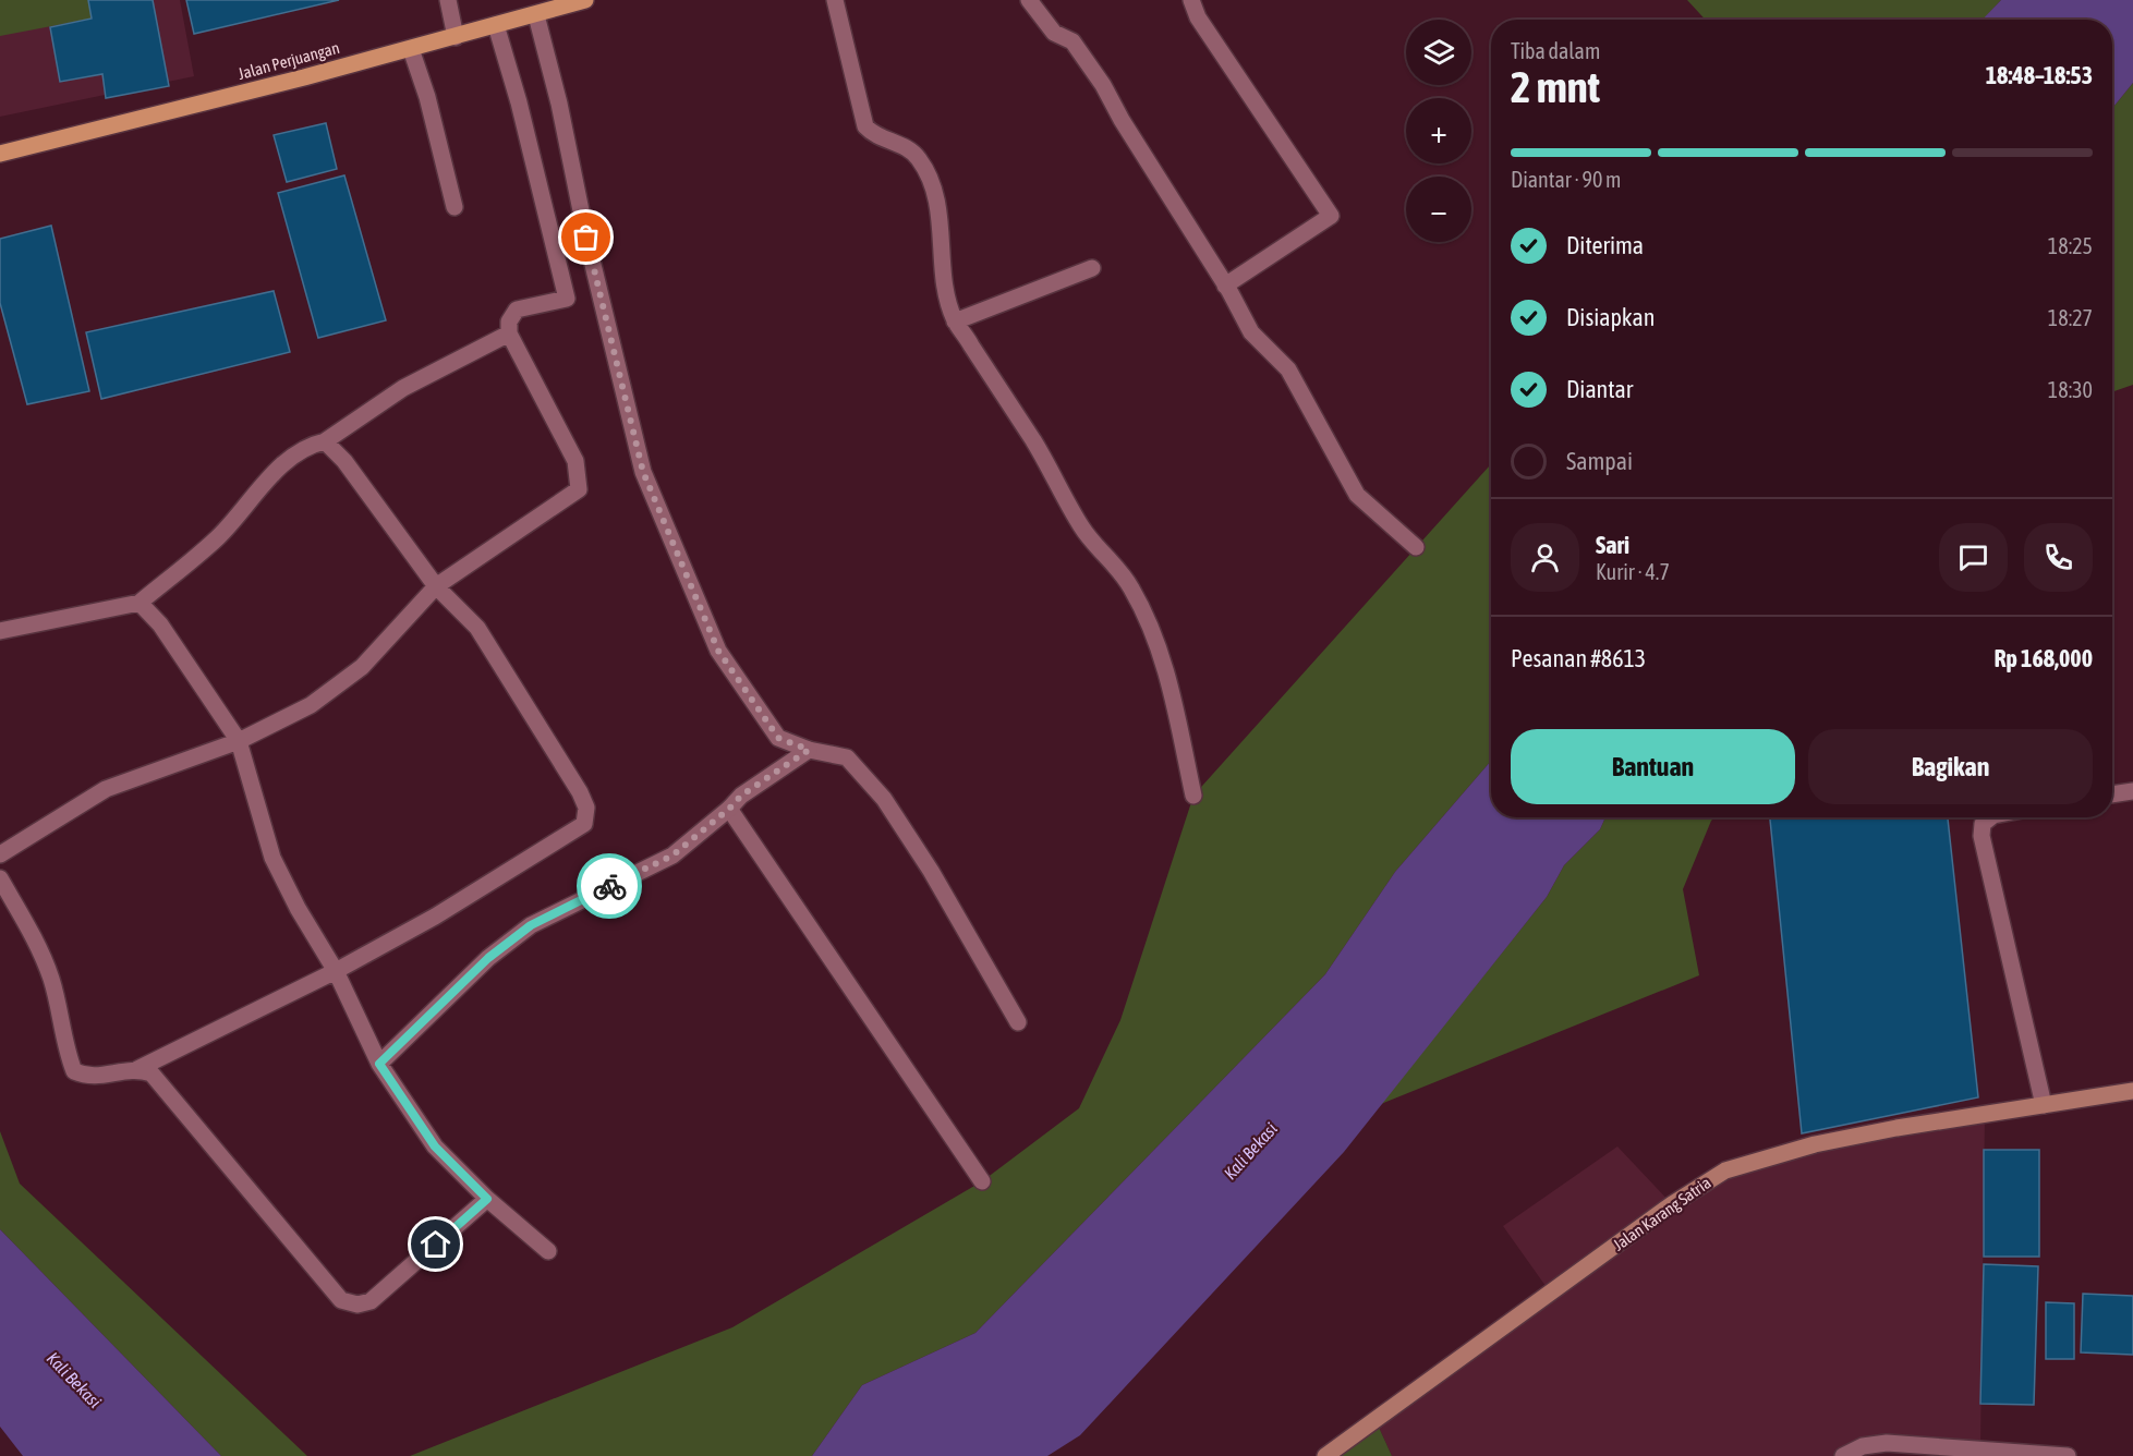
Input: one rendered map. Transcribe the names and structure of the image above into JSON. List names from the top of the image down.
{
  "streets": {
    "main road": ["Jalan Perjuangan"],
    "street": ["Jalan Karang Satria"]
  },
  "water": ["Kali Bekasi"],
  "page": {
    "map_buttons": ["+", "−"],
    "heading": ["2 mnt", "Tiba dalam", "18:48–18:53"],
    "panel": [
      "Sari",
      "Kurir · 4.7",
      "Pesanan #8613",
      "Rp 168,000"
    ],
    "bar": "Diantar · 90 m",
    "list": [
      ["Diterima", "18:25"],
      ["Disiapkan", "18:27"],
      ["Diantar", "18:30"],
      "Sampai"
    ],
    "buttons": ["Bantuan", "Bagikan"]
  }
}
